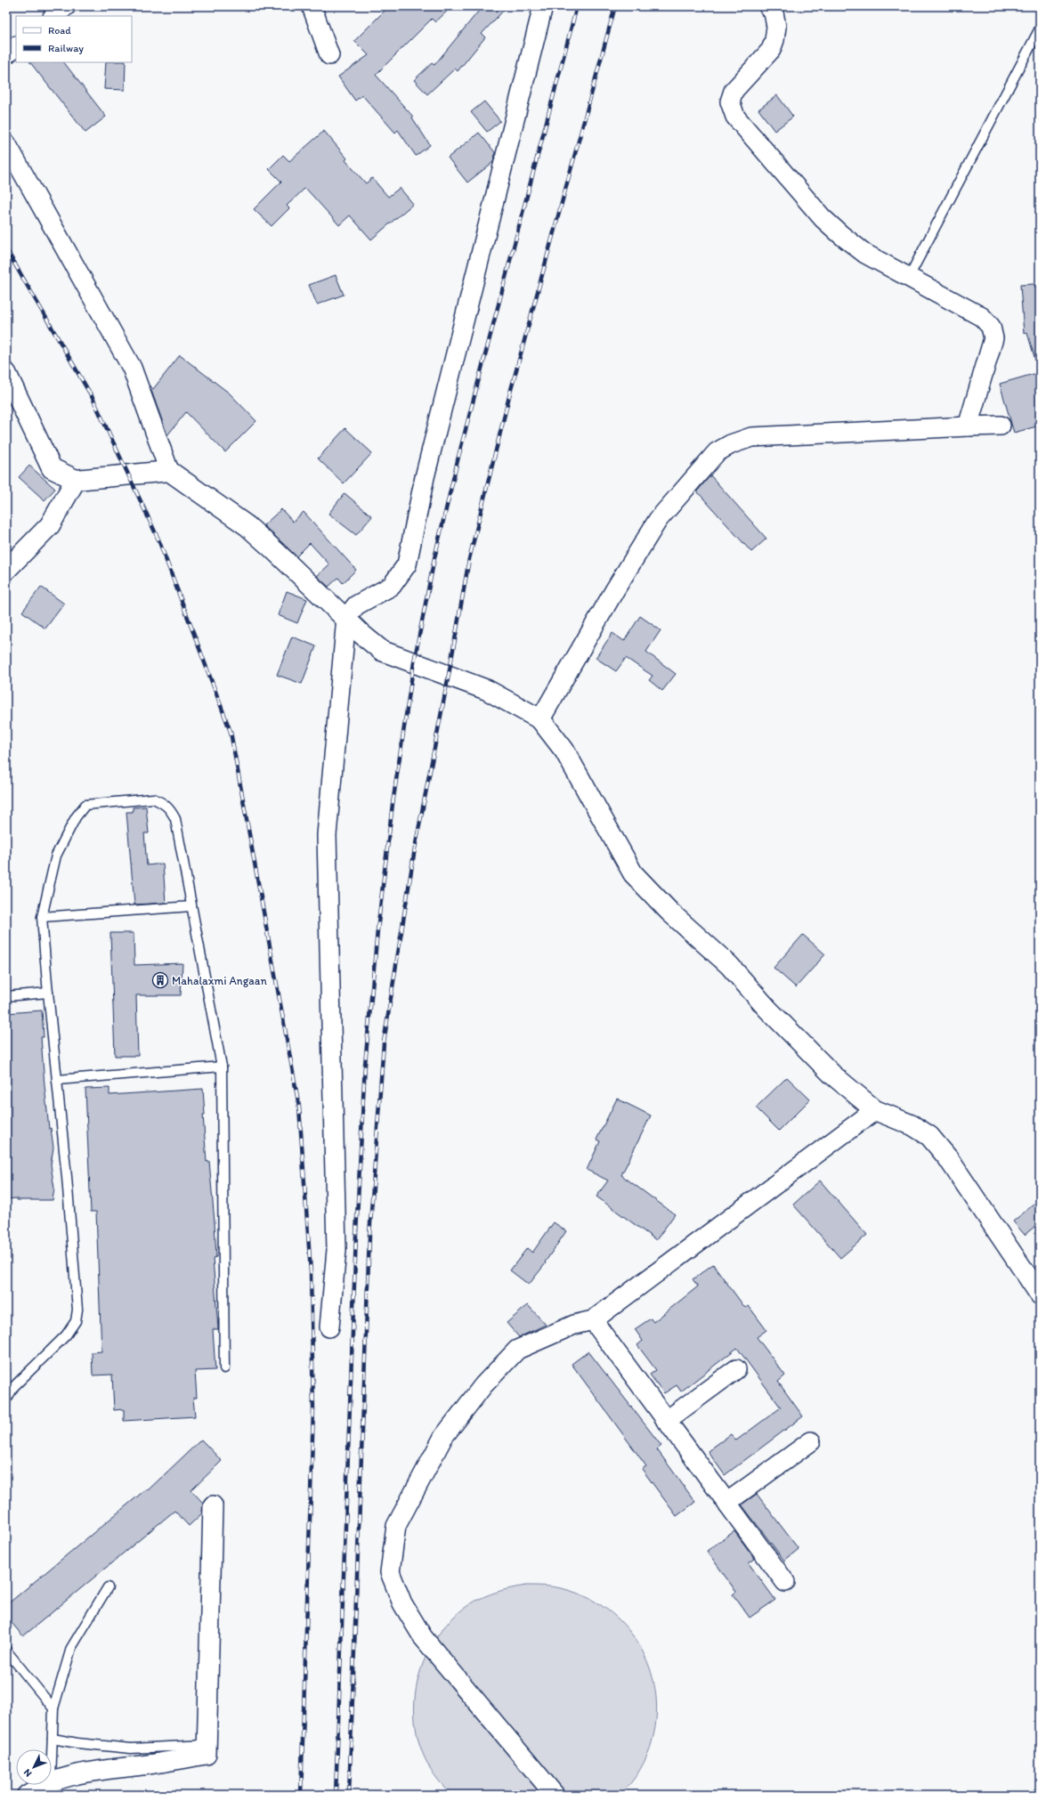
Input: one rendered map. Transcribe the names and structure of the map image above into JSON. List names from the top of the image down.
{
  "places": {
    "building": ["Mahalaxmi Angaan"]
  },
  "legend": ["Road", "Railway"],
  "north": "bottom left"
}
